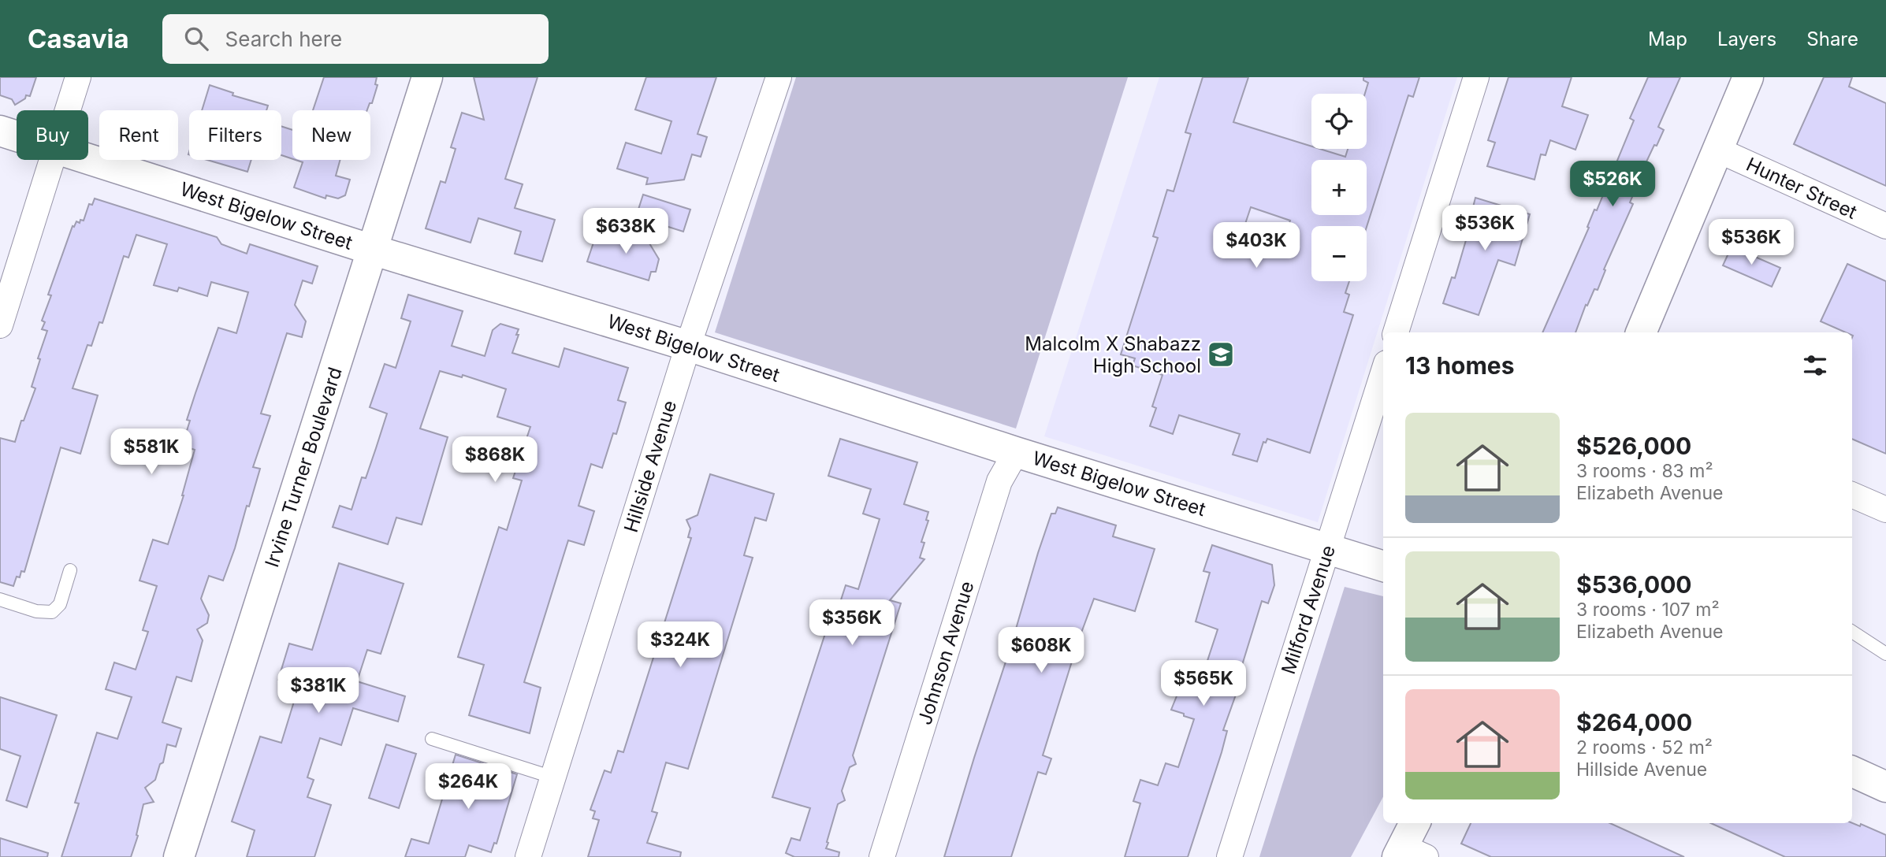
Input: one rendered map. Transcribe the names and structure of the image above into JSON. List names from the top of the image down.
{
  "streets": {
    "street": [
      "Hunter Street",
      "West Bigelow Street",
      "Hillside Avenue",
      "Irvine Turner Boulevard",
      "Milford Avenue",
      "Johnson Avenue"
    ]
  },
  "crossings": [
    ["West Bigelow Street", "Hillside Avenue"],
    ["West Bigelow Street", "Irvine Turner Boulevard"],
    ["West Bigelow Street", "Milford Avenue"],
    ["West Bigelow Street", "Johnson Avenue"]
  ],
  "places": {
    "school or university": ["Malcolm X Shabazz High School"]
  },
  "page": {
    "header": "Casavia",
    "search": "Search here",
    "nav": ["Map", "Layers", "Share"],
    "map_buttons": ["+", "−"],
    "chip": [
      "Buy",
      "Rent",
      "Filters",
      "New"
    ],
    "price": [
      "$526K",
      "$536K",
      "$638K",
      "$536K",
      "$403K",
      "$581K",
      "$868K",
      "$356K",
      "$324K",
      "$608K",
      "$565K",
      "$381K",
      "$264K"
    ],
    "heading": "13 homes",
    "list": [
      {
        "name": "$526,000",
        "note": "3 rooms · 83 m² · Elizabeth Avenue"
      },
      {
        "name": "$536,000",
        "note": "3 rooms · 107 m² · Elizabeth Avenue"
      },
      {
        "name": "$264,000",
        "note": "2 rooms · 52 m² · Hillside Avenue"
      }
    ]
  }
}
